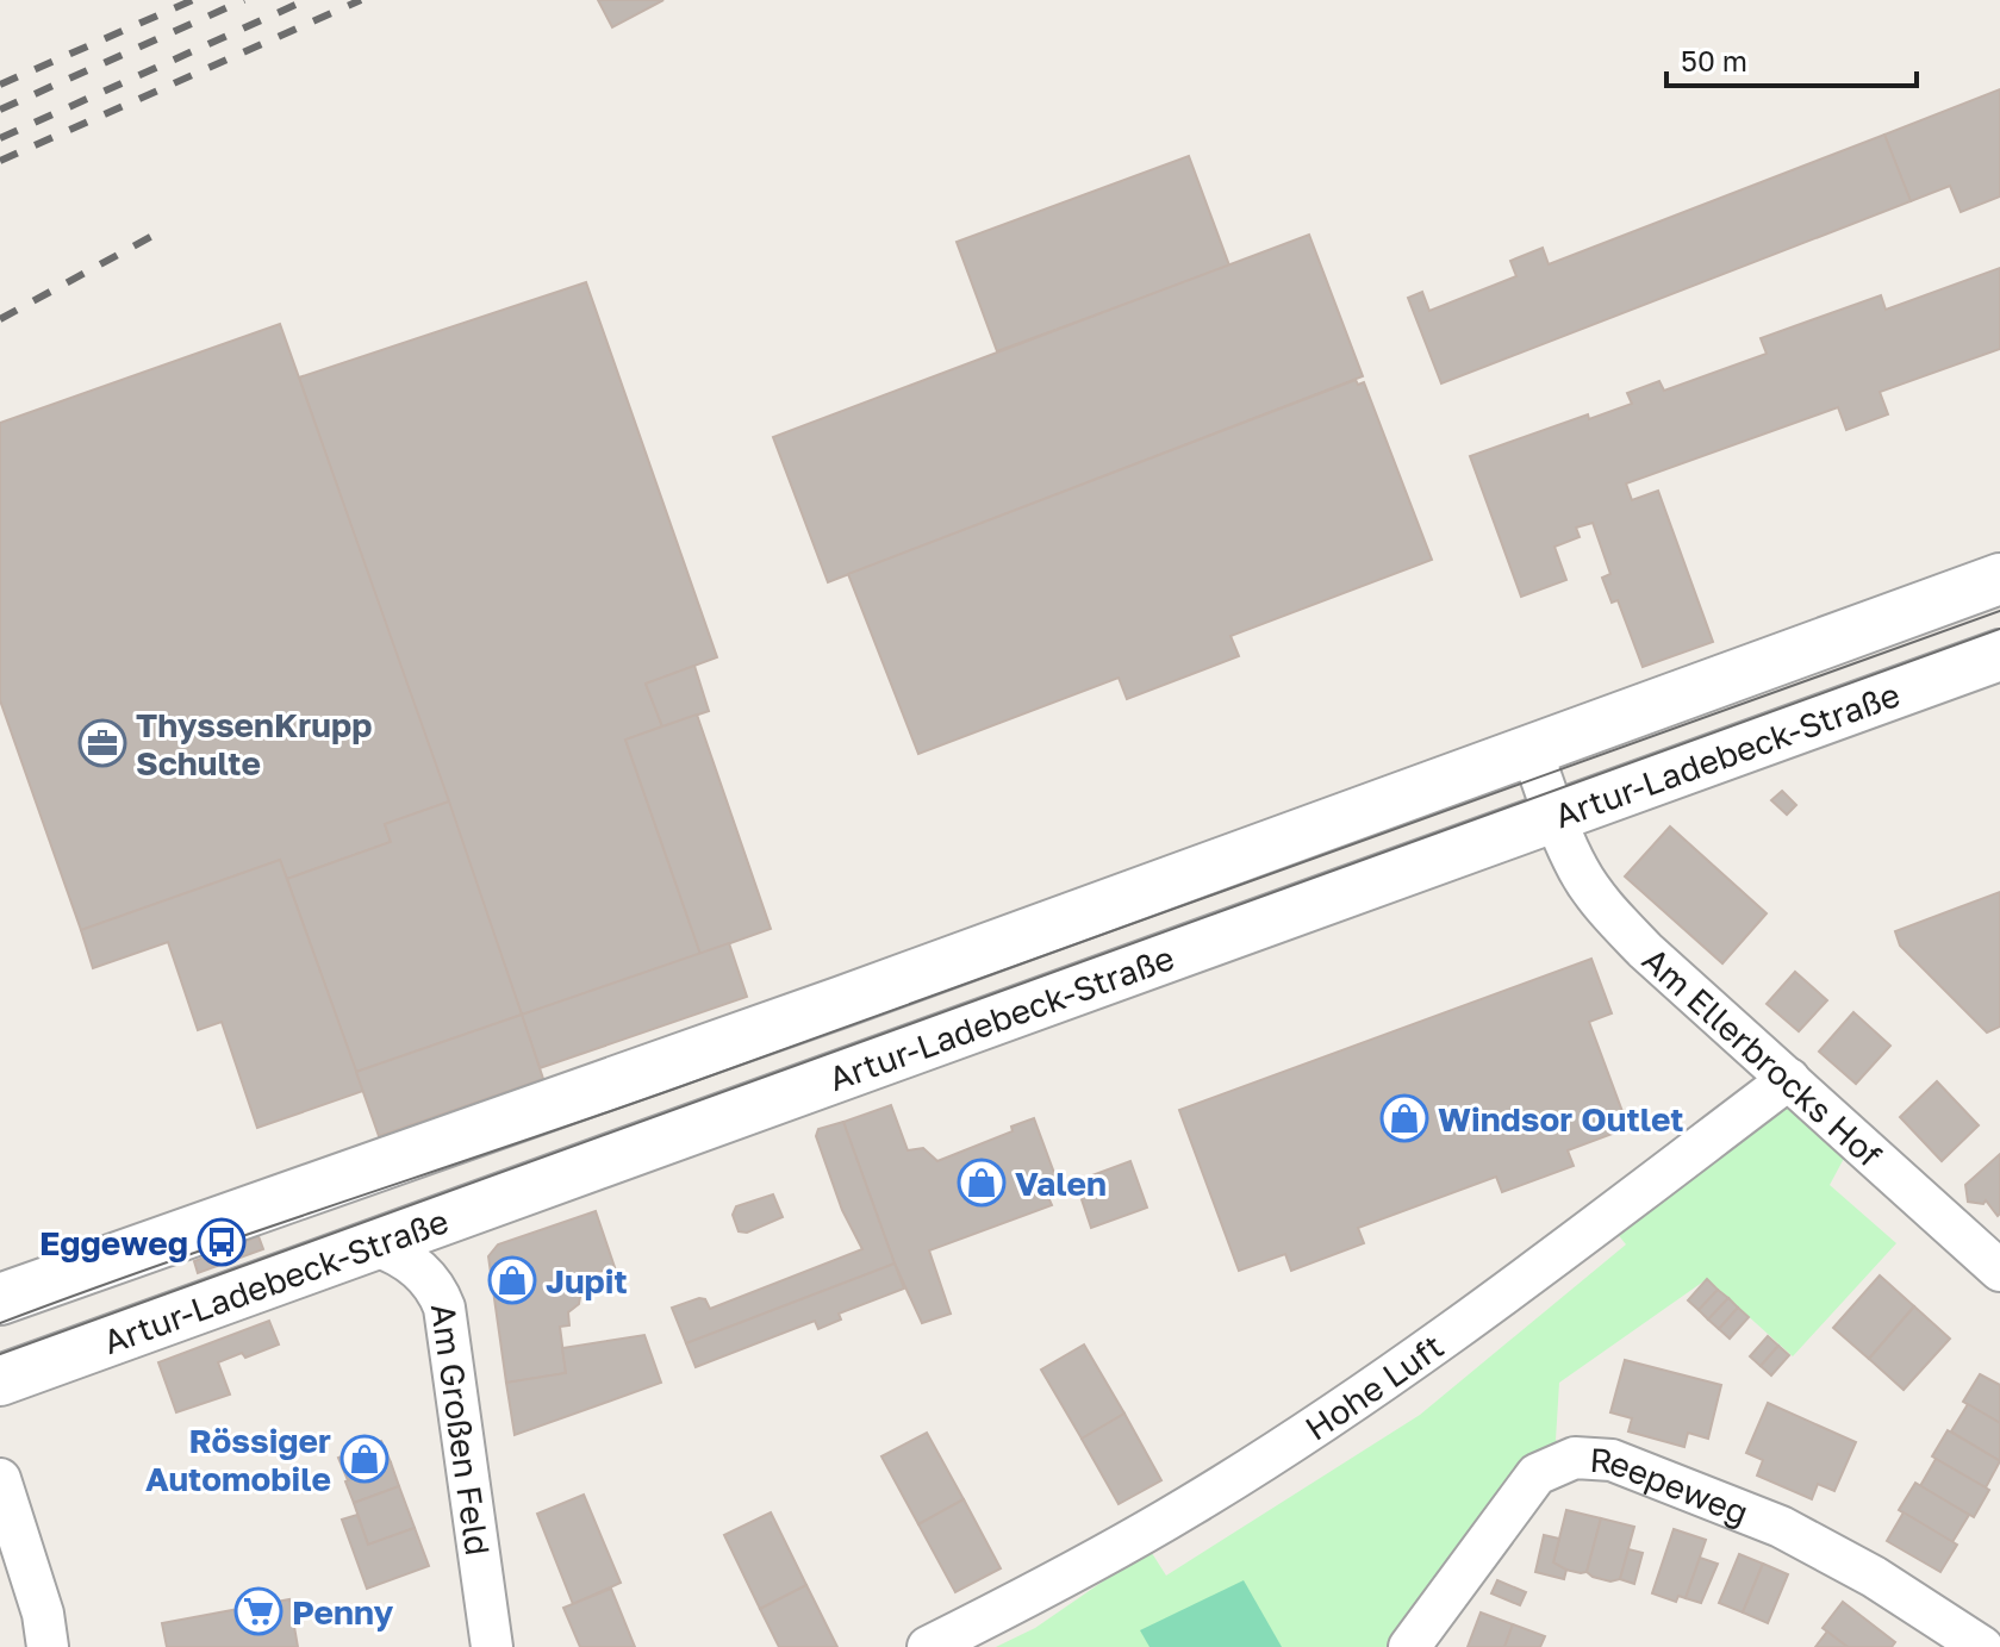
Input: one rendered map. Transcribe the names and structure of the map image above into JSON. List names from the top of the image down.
{
  "streets": {
    "street": [
      "Artur-Ladebeck-Straße",
      "Am Ellerbrocks Hof",
      "Hohe Luft",
      "Am Großen Feld",
      "Reepeweg"
    ]
  },
  "crossings": [
    ["Artur-Ladebeck-Straße", "Am Ellerbrocks Hof"],
    ["Artur-Ladebeck-Straße", "Am Großen Feld"],
    ["Am Ellerbrocks Hof", "Hohe Luft"]
  ],
  "places": {
    "office": ["ThyssenKrupp Schulte"],
    "shop": [
      "Windsor Outlet",
      "Valen",
      "Jupit",
      "Rössiger Automobile"
    ],
    "bus stop": ["Eggeweg"],
    "supermarket": ["Penny"]
  },
  "scale_bar": "50 m"
}
